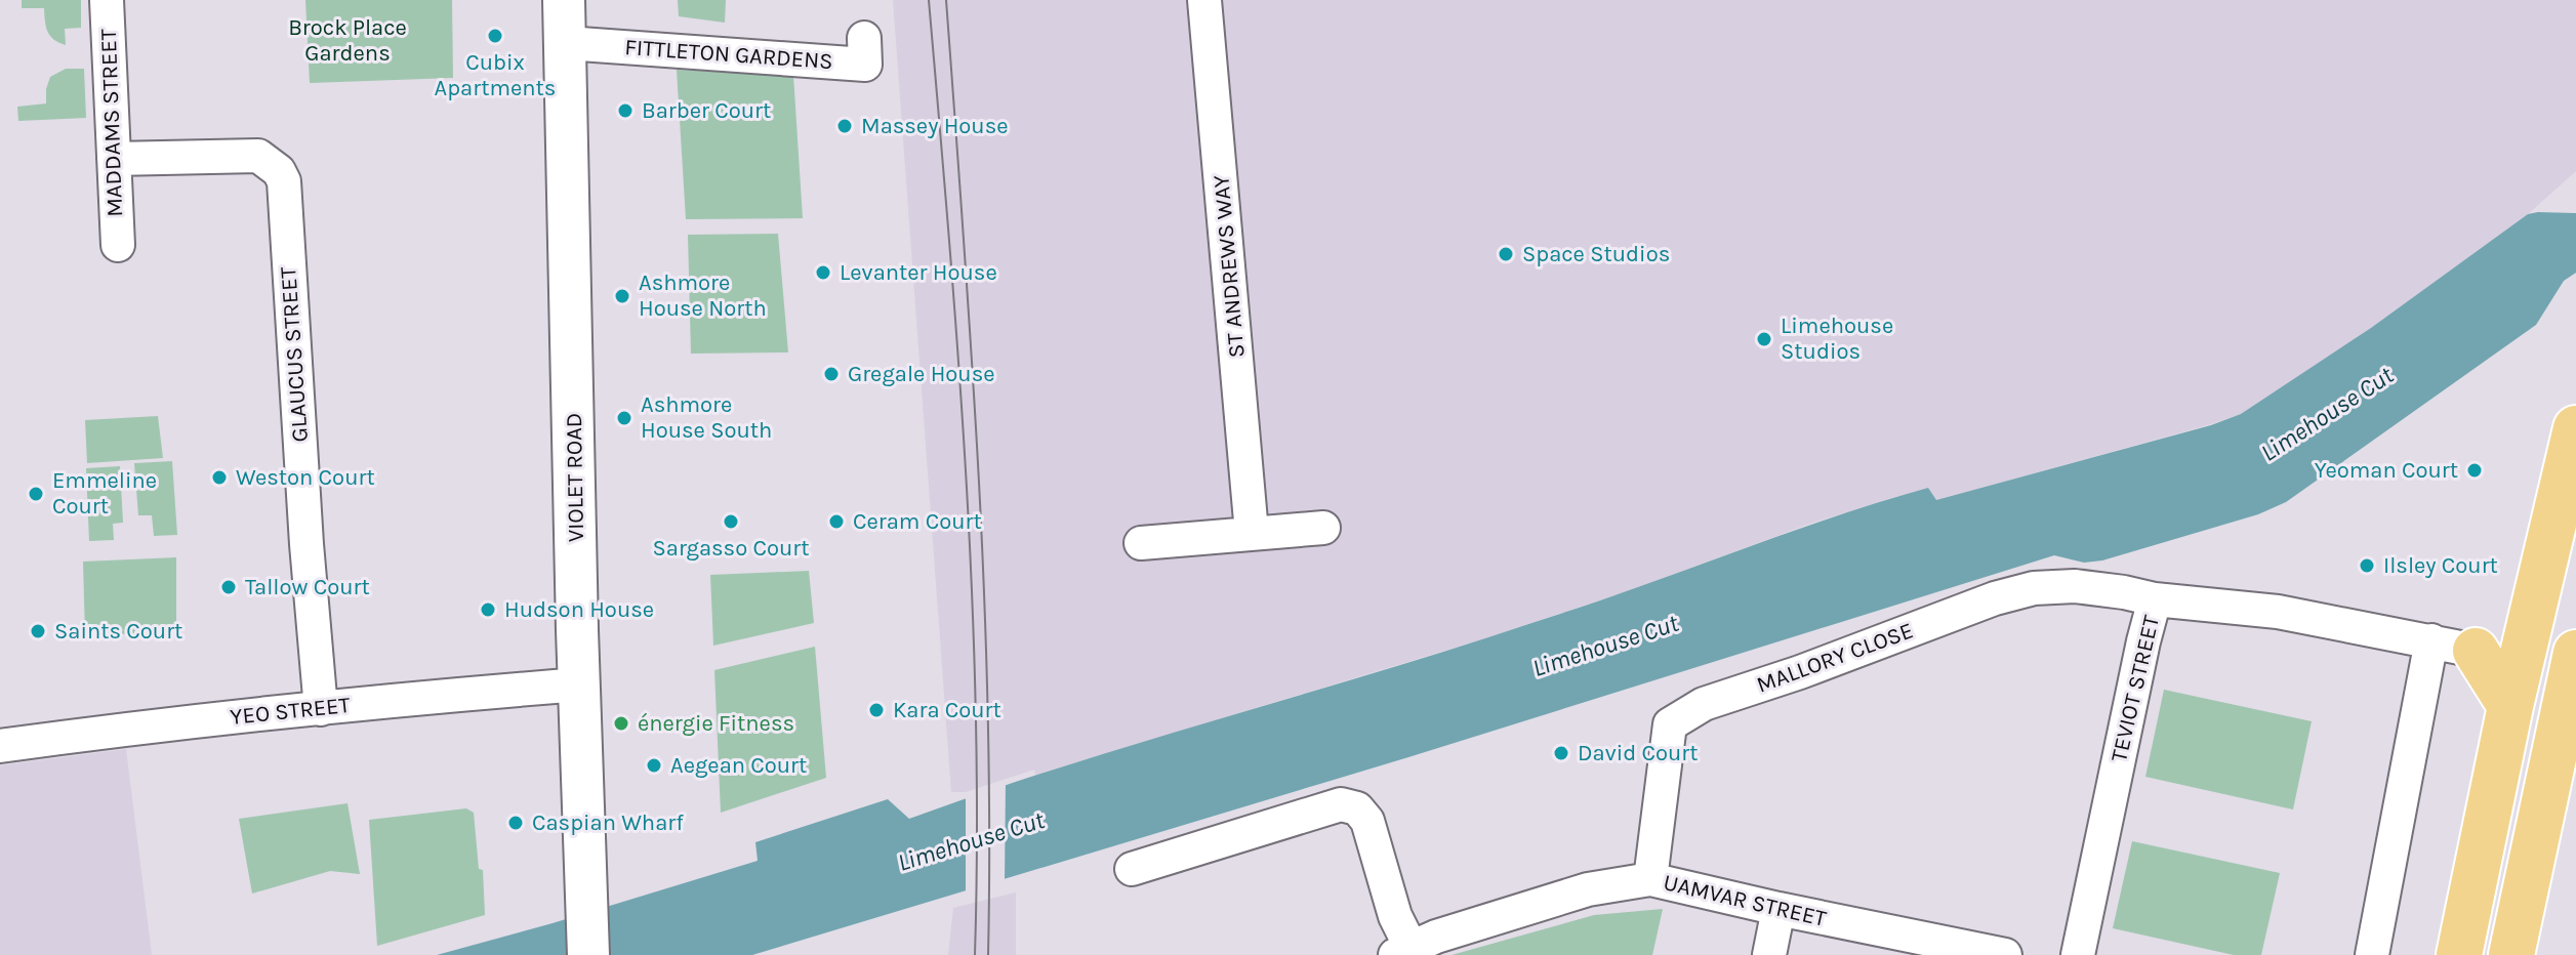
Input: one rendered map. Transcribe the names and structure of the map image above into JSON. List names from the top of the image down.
{
  "streets": {
    "street": [
      "FITTLETON GARDENS",
      "MADDAMS STREET",
      "ST ANDREWS WAY",
      "GLAUCUS STREET",
      "VIOLET ROAD",
      "MALLORY CLOSE",
      "TEVIOT STREET",
      "YEO STREET",
      "UAMVAR STREET"
    ]
  },
  "crossings": [
    ["FITTLETON GARDENS", "VIOLET ROAD"],
    ["MADDAMS STREET", "GLAUCUS STREET"],
    ["GLAUCUS STREET", "YEO STREET"],
    ["VIOLET ROAD", "YEO STREET"],
    ["MALLORY CLOSE", "TEVIOT STREET"],
    ["MALLORY CLOSE", "UAMVAR STREET"]
  ],
  "water": ["Limehouse Cut"],
  "parks": ["Brock Place Gardens"],
  "places": [
    "Cubix Apartments",
    "Barber Court",
    "Massey House",
    "Space Studios",
    "Levanter House",
    "Ashmore House North",
    "Limehouse Studios",
    "Gregale House",
    "Ashmore House South",
    "Yeoman Court",
    "Weston Court",
    "Emmeline Court",
    "Sargasso Court",
    "Ceram Court",
    "Ilsley Court",
    "Tallow Court",
    "Hudson House",
    "Saints Court",
    "Kara Court",
    "énergie Fitness",
    "David Court",
    "Aegean Court",
    "Caspian Wharf"
  ]
}
